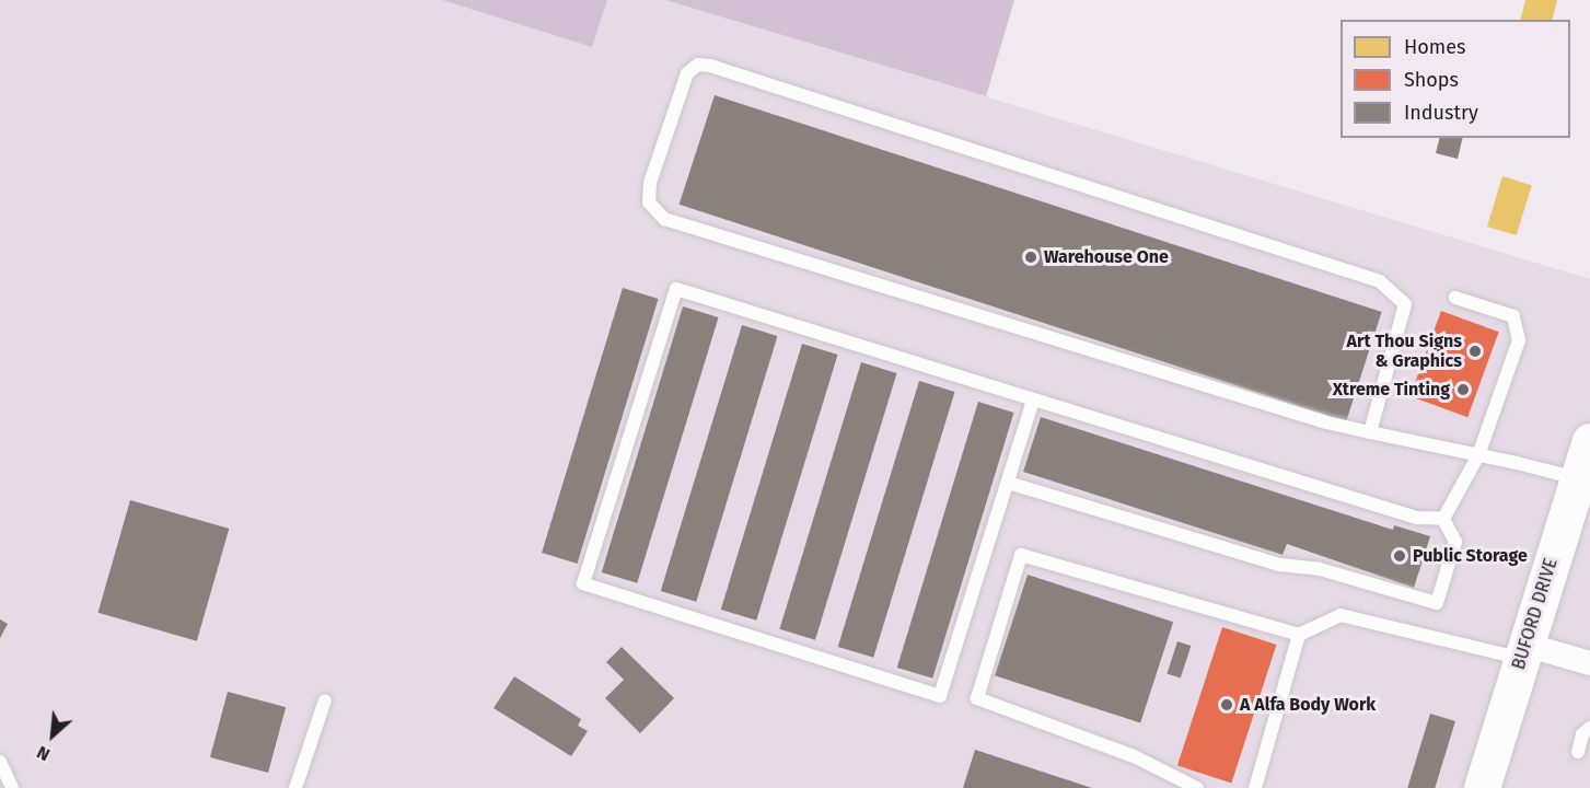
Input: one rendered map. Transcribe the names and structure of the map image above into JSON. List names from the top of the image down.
{
  "streets": {
    "highway": ["BUFORD DRIVE"]
  },
  "places": [
    "Warehouse One",
    "Art Thou Signs & Graphics",
    "Xtreme Tinting",
    "Public Storage",
    "A Alfa Body Work"
  ],
  "legend": ["Homes", "Shops", "Industry"],
  "north": "bottom left"
}
